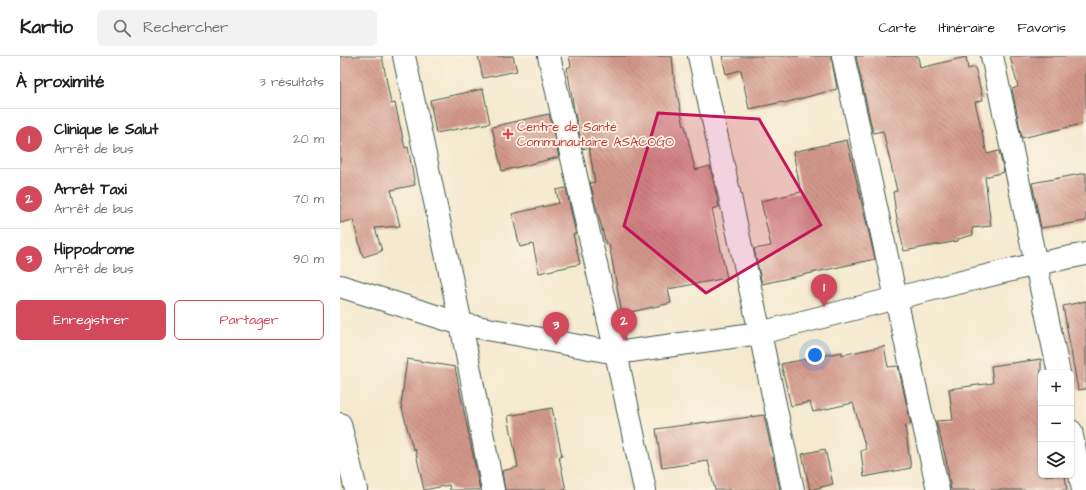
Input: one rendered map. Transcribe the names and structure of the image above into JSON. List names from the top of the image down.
{
  "places": {
    "health": ["Centre de Santé Communautaire ASACOGO"]
  },
  "page": {
    "header": "Kartio",
    "search": "Rechercher",
    "nav": ["Carte", "Itinéraire", "Favoris"],
    "heading": ["À proximité", "3 résultats"],
    "list": [
      {
        "mark": "1",
        "name": "Clinique le Salut",
        "note": "Arrêt de bus",
        "value": "20 m"
      },
      {
        "mark": "2",
        "name": "Arrêt Taxi",
        "note": "Arrêt de bus",
        "value": "70 m"
      },
      {
        "mark": "3",
        "name": "Hippodrome",
        "note": "Arrêt de bus",
        "value": "90 m"
      }
    ],
    "pins": ["1", "2", "3"],
    "buttons": ["Enregistrer", "Partager"],
    "map_buttons": ["+", "−"]
  }
}
